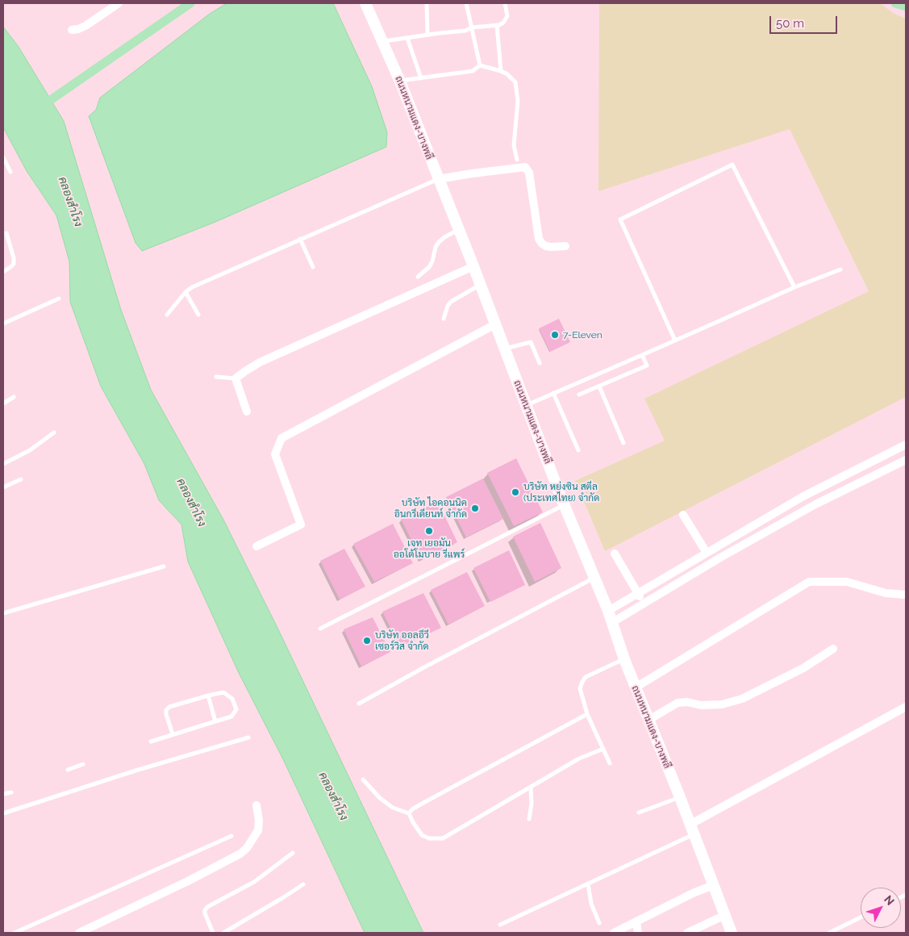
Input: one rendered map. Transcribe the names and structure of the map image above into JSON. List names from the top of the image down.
{
  "streets": {
    "main road": ["ถนนหนามแดง-บางพลี"]
  },
  "water": ["คลองสำโรง"],
  "places": [
    "7-Eleven",
    "บริษัท หย่งซิน สตีล (ประเทศไทย) จํากัด",
    "บริษัท ไอคอนนิค อินกรีเดียนท์ จำกัด",
    "เจท เยอมัน ออโต้โมบาย รีแพร์",
    "บริษัท ออลอีวี เซอร์วิส จำกัด"
  ],
  "scale_bar": "50 m",
  "north": "top right"
}
